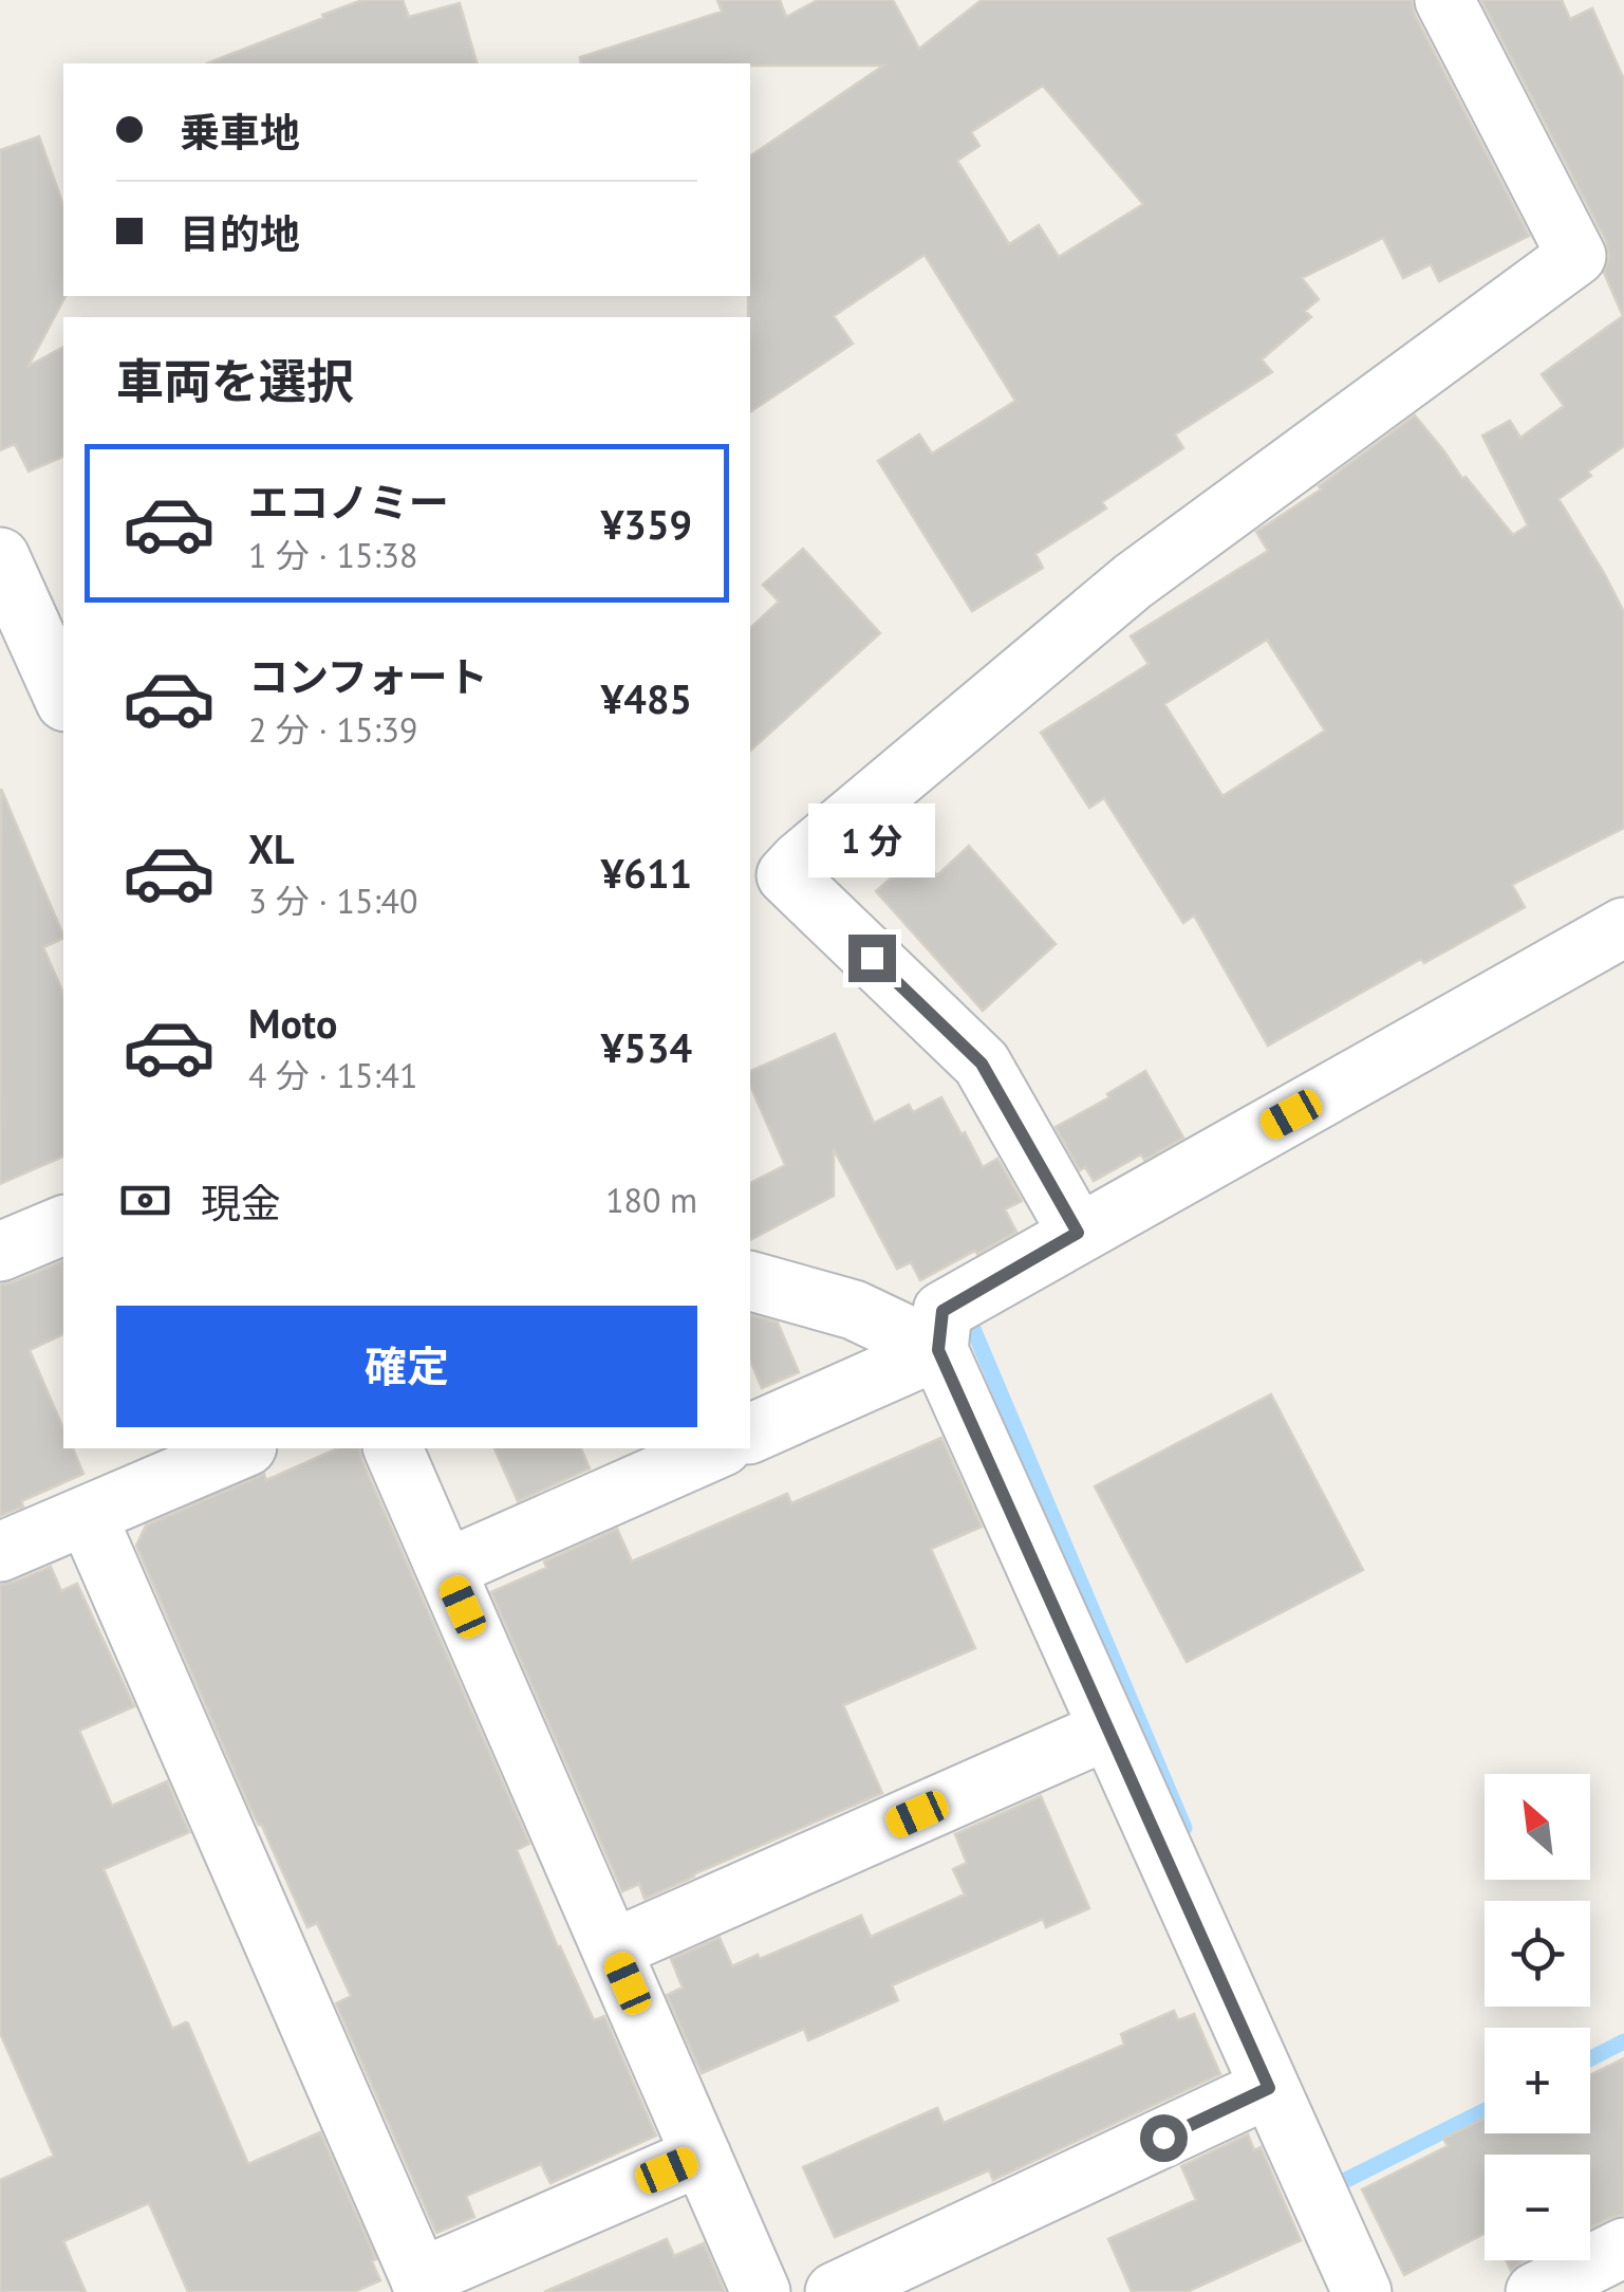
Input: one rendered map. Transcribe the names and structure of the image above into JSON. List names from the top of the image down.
{
  "north": "top left",
  "page": {
    "banner": ["乗車地", "目的地"],
    "heading": "車両を選択",
    "list": [
      {
        "name": "エコノミー",
        "note": "1 分 · 15:38",
        "value": "¥359"
      },
      {
        "name": "コンフォート",
        "note": "2 分 · 15:39",
        "value": "¥485"
      },
      {
        "name": "XL",
        "note": "3 分 · 15:40",
        "value": "¥611"
      },
      {
        "name": "Moto",
        "note": "4 分 · 15:41",
        "value": "¥534"
      }
    ],
    "bubble": "1 分",
    "pay": ["現金", "180 m"],
    "buttons": "確定",
    "map_buttons": ["+", "−"]
  }
}
